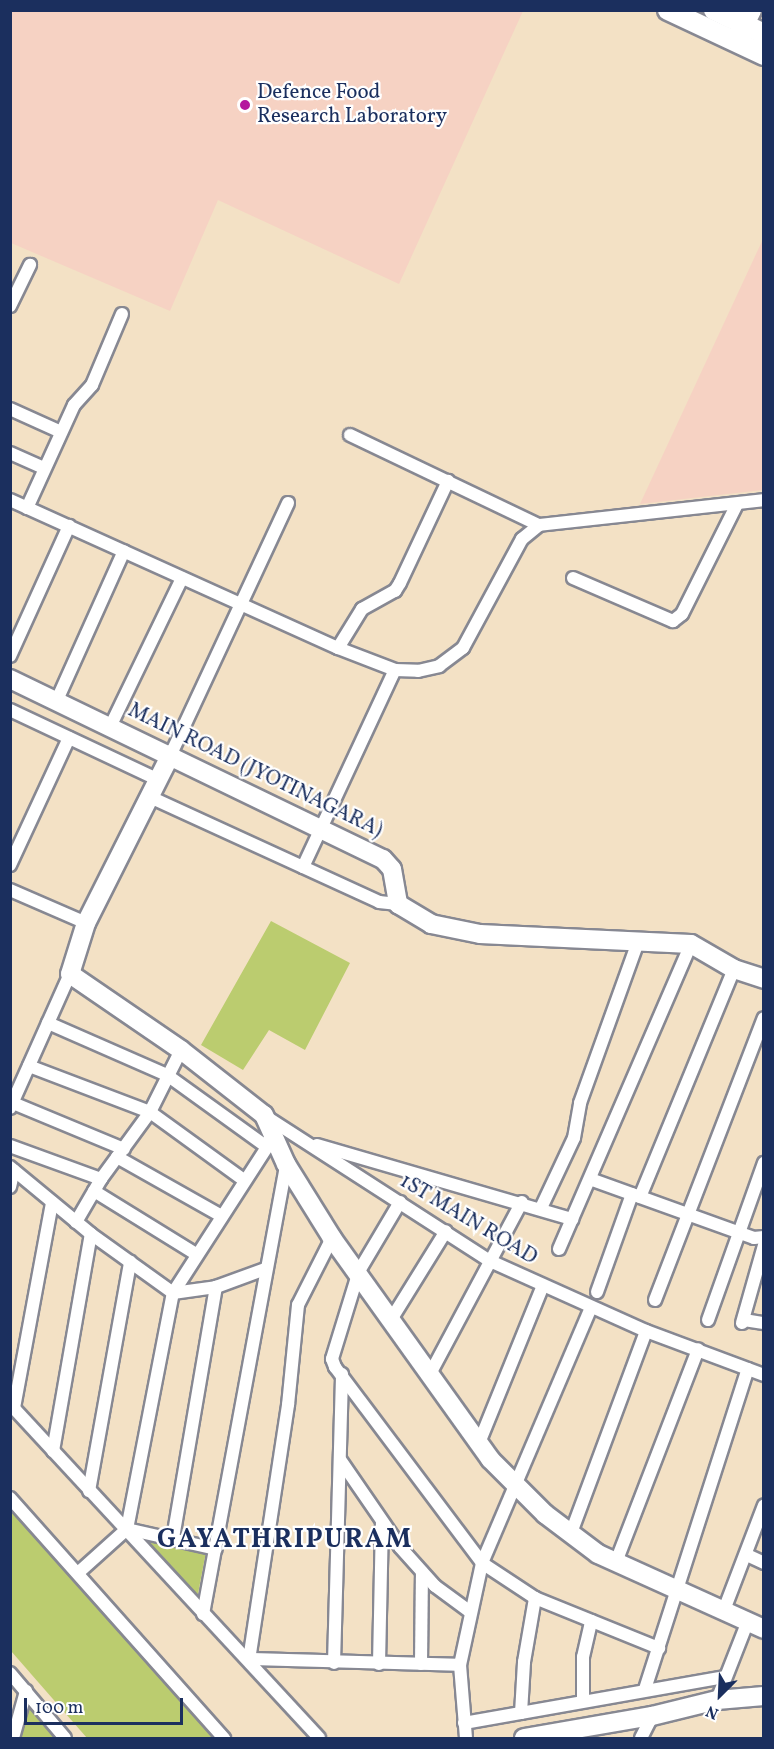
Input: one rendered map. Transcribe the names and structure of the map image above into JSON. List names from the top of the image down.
{
  "streets": {
    "street": ["MAIN ROAD (JYOTINAGARA)", "1ST MAIN ROAD"]
  },
  "districts": ["GAYATHRIPURAM"],
  "places": ["Defence Food Research Laboratory"],
  "scale_bar": "100 m",
  "north": "bottom left"
}
